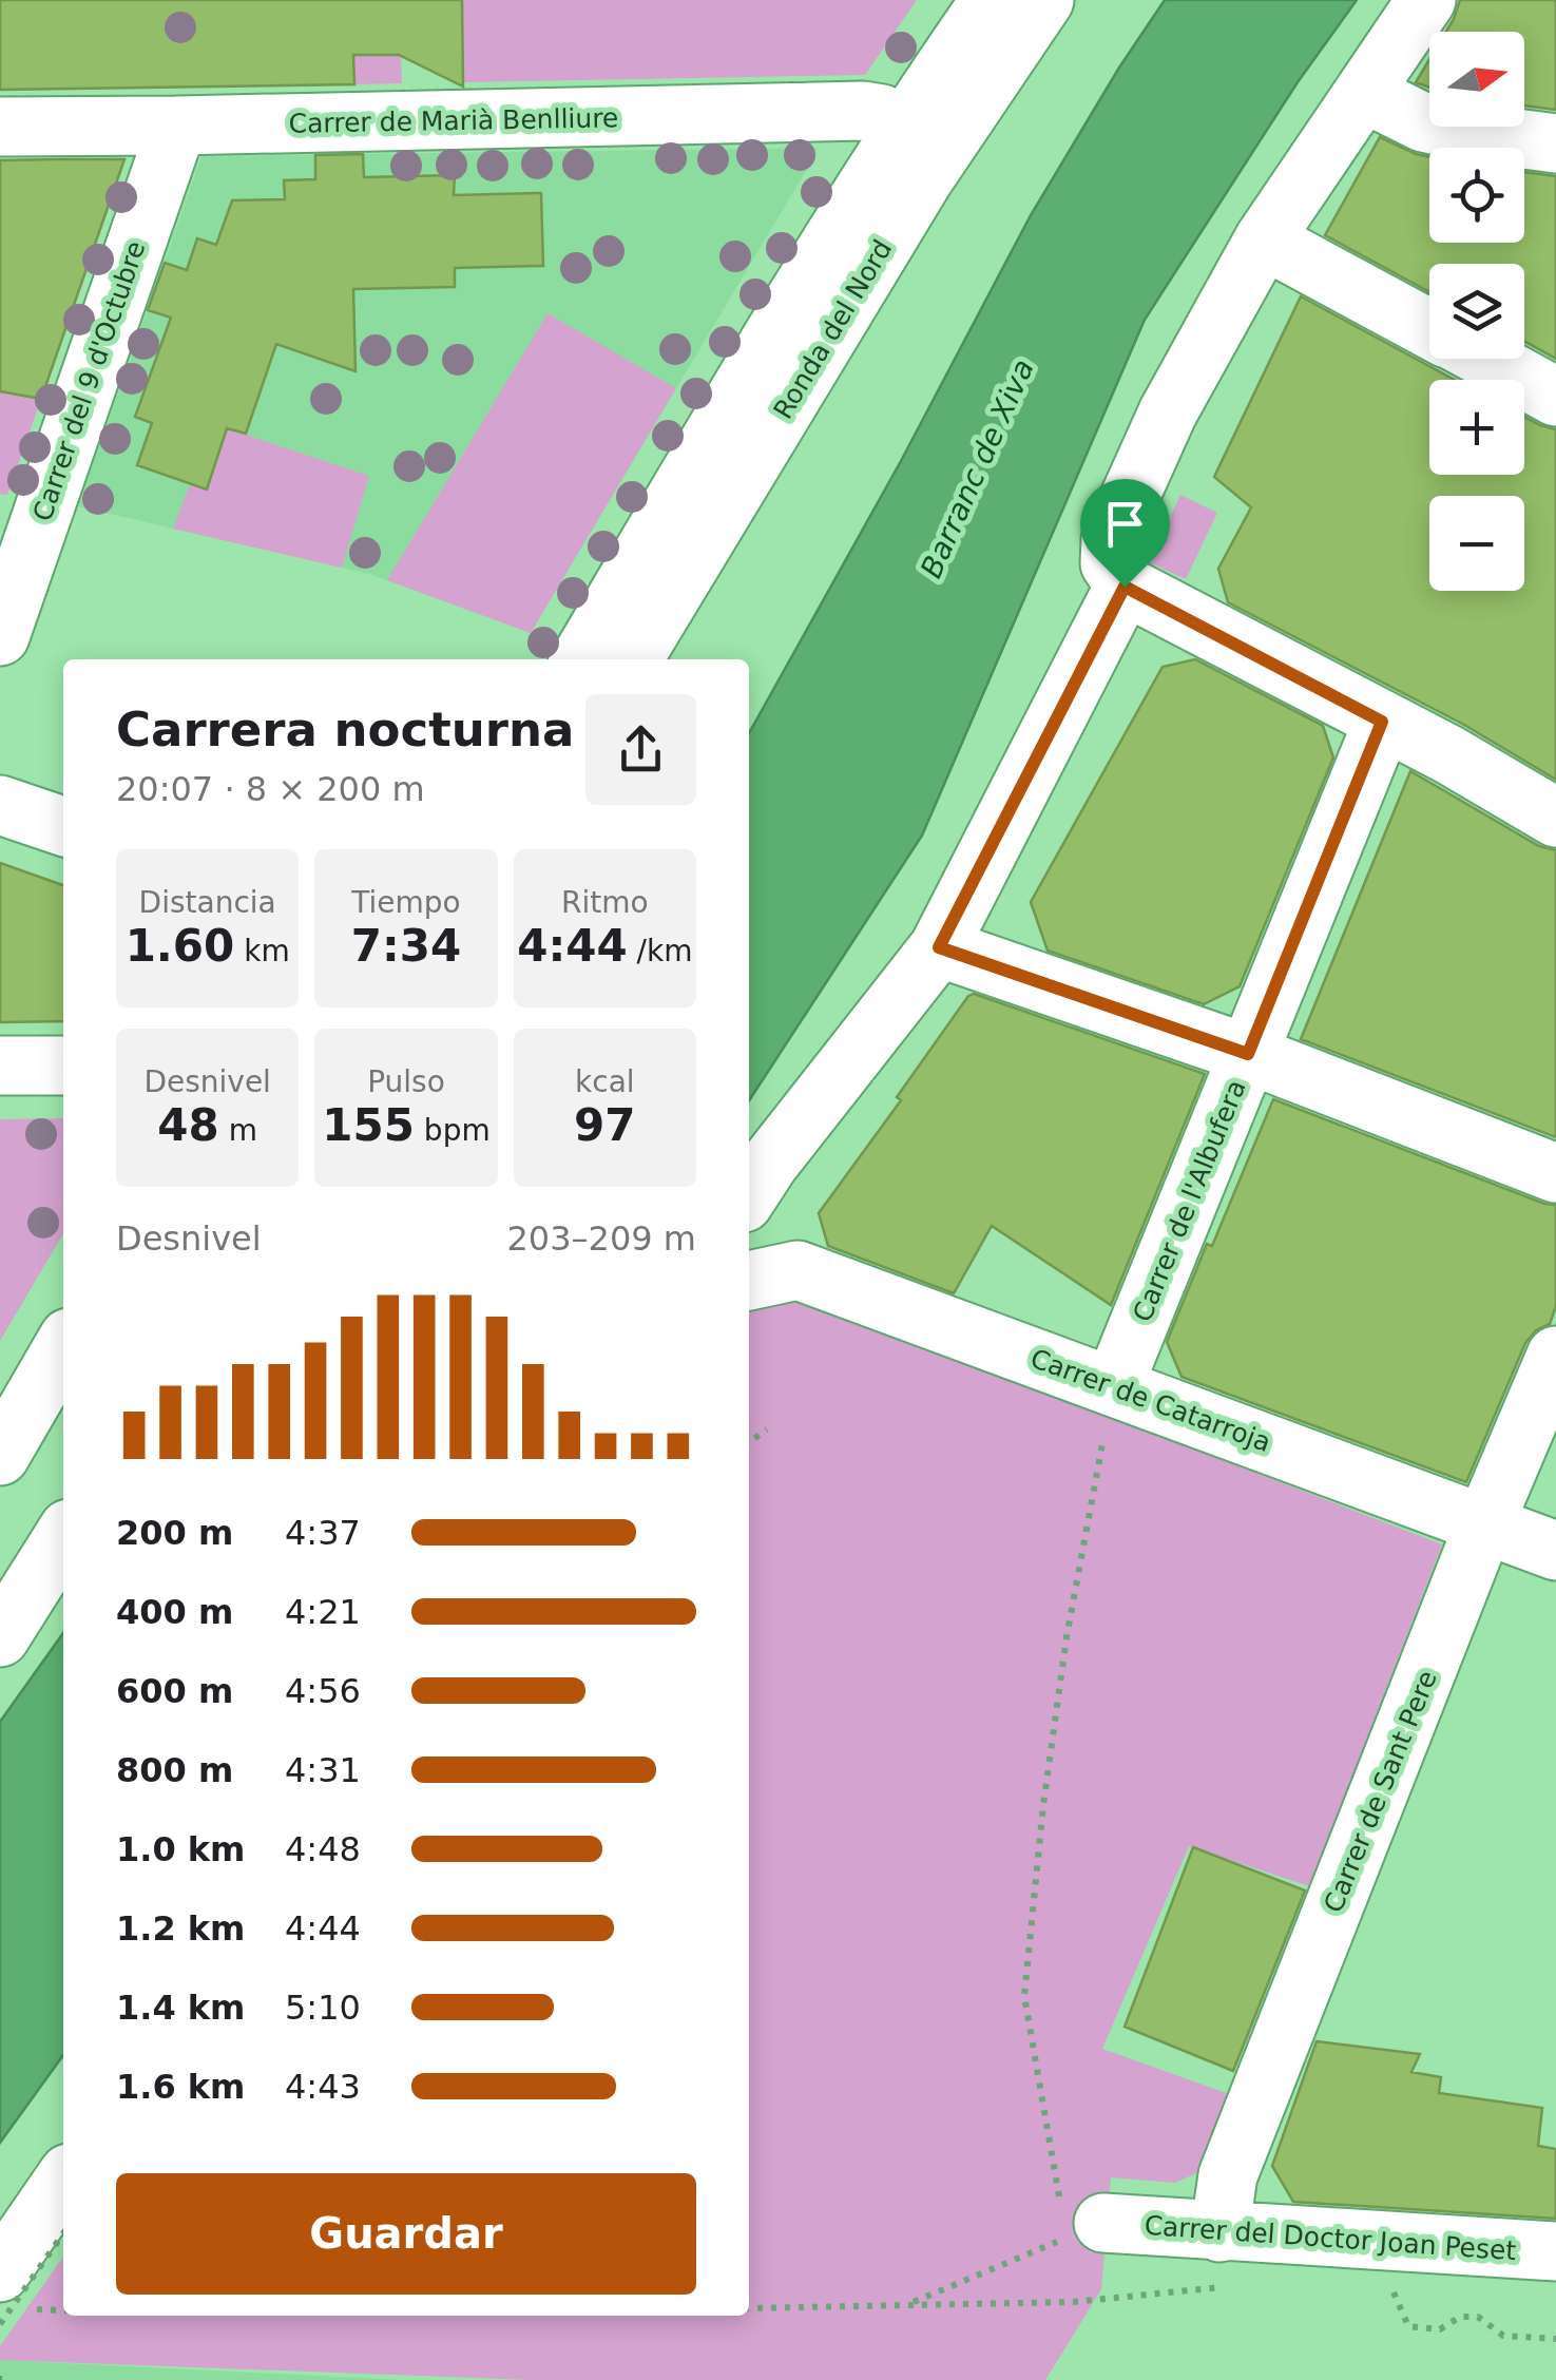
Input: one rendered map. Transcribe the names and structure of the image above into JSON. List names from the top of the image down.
{
  "streets": {
    "street": [
      "Carrer de Marià Benlliure",
      "Ronda del Nord",
      "Carrer del 9 d'Octubre",
      "Carrer de l'Albufera",
      "Carrer de Catarroja",
      "Carrer de Sant Pere",
      "Carrer del Doctor Joan Peset"
    ]
  },
  "crossings": [
    ["Carrer de Marià Benlliure", "Ronda del Nord"],
    ["Carrer de Marià Benlliure", "Carrer del 9 d'Octubre"],
    ["Carrer de l'Albufera", "Carrer de Catarroja"],
    ["Carrer de Catarroja", "Carrer de Sant Pere"],
    ["Carrer de Sant Pere", "Carrer del Doctor Joan Peset"]
  ],
  "water": ["Barranc de Xiva"],
  "north": "right",
  "page": {
    "map_buttons": ["+", "−"],
    "heading": ["Carrera nocturna", "20:07 · 8 × 200 m"],
    "stats": [
      ["Distancia", "1.60 km"],
      ["Tiempo", "7:34"],
      ["Ritmo", "4:44 /km"],
      ["Desnivel", "48 m"],
      ["Pulso", "155 bpm"],
      ["kcal", "97"]
    ],
    "chart": ["Desnivel", "203–209 m"],
    "list": [
      {
        "name": "200 m",
        "note": "4:37"
      },
      {
        "name": "400 m",
        "note": "4:21"
      },
      {
        "name": "600 m",
        "note": "4:56"
      },
      {
        "name": "800 m",
        "note": "4:31"
      },
      {
        "name": "1.0 km",
        "note": "4:48"
      },
      {
        "name": "1.2 km",
        "note": "4:44"
      },
      {
        "name": "1.4 km",
        "note": "5:10"
      },
      {
        "name": "1.6 km",
        "note": "4:43"
      }
    ],
    "buttons": "Guardar"
  }
}
